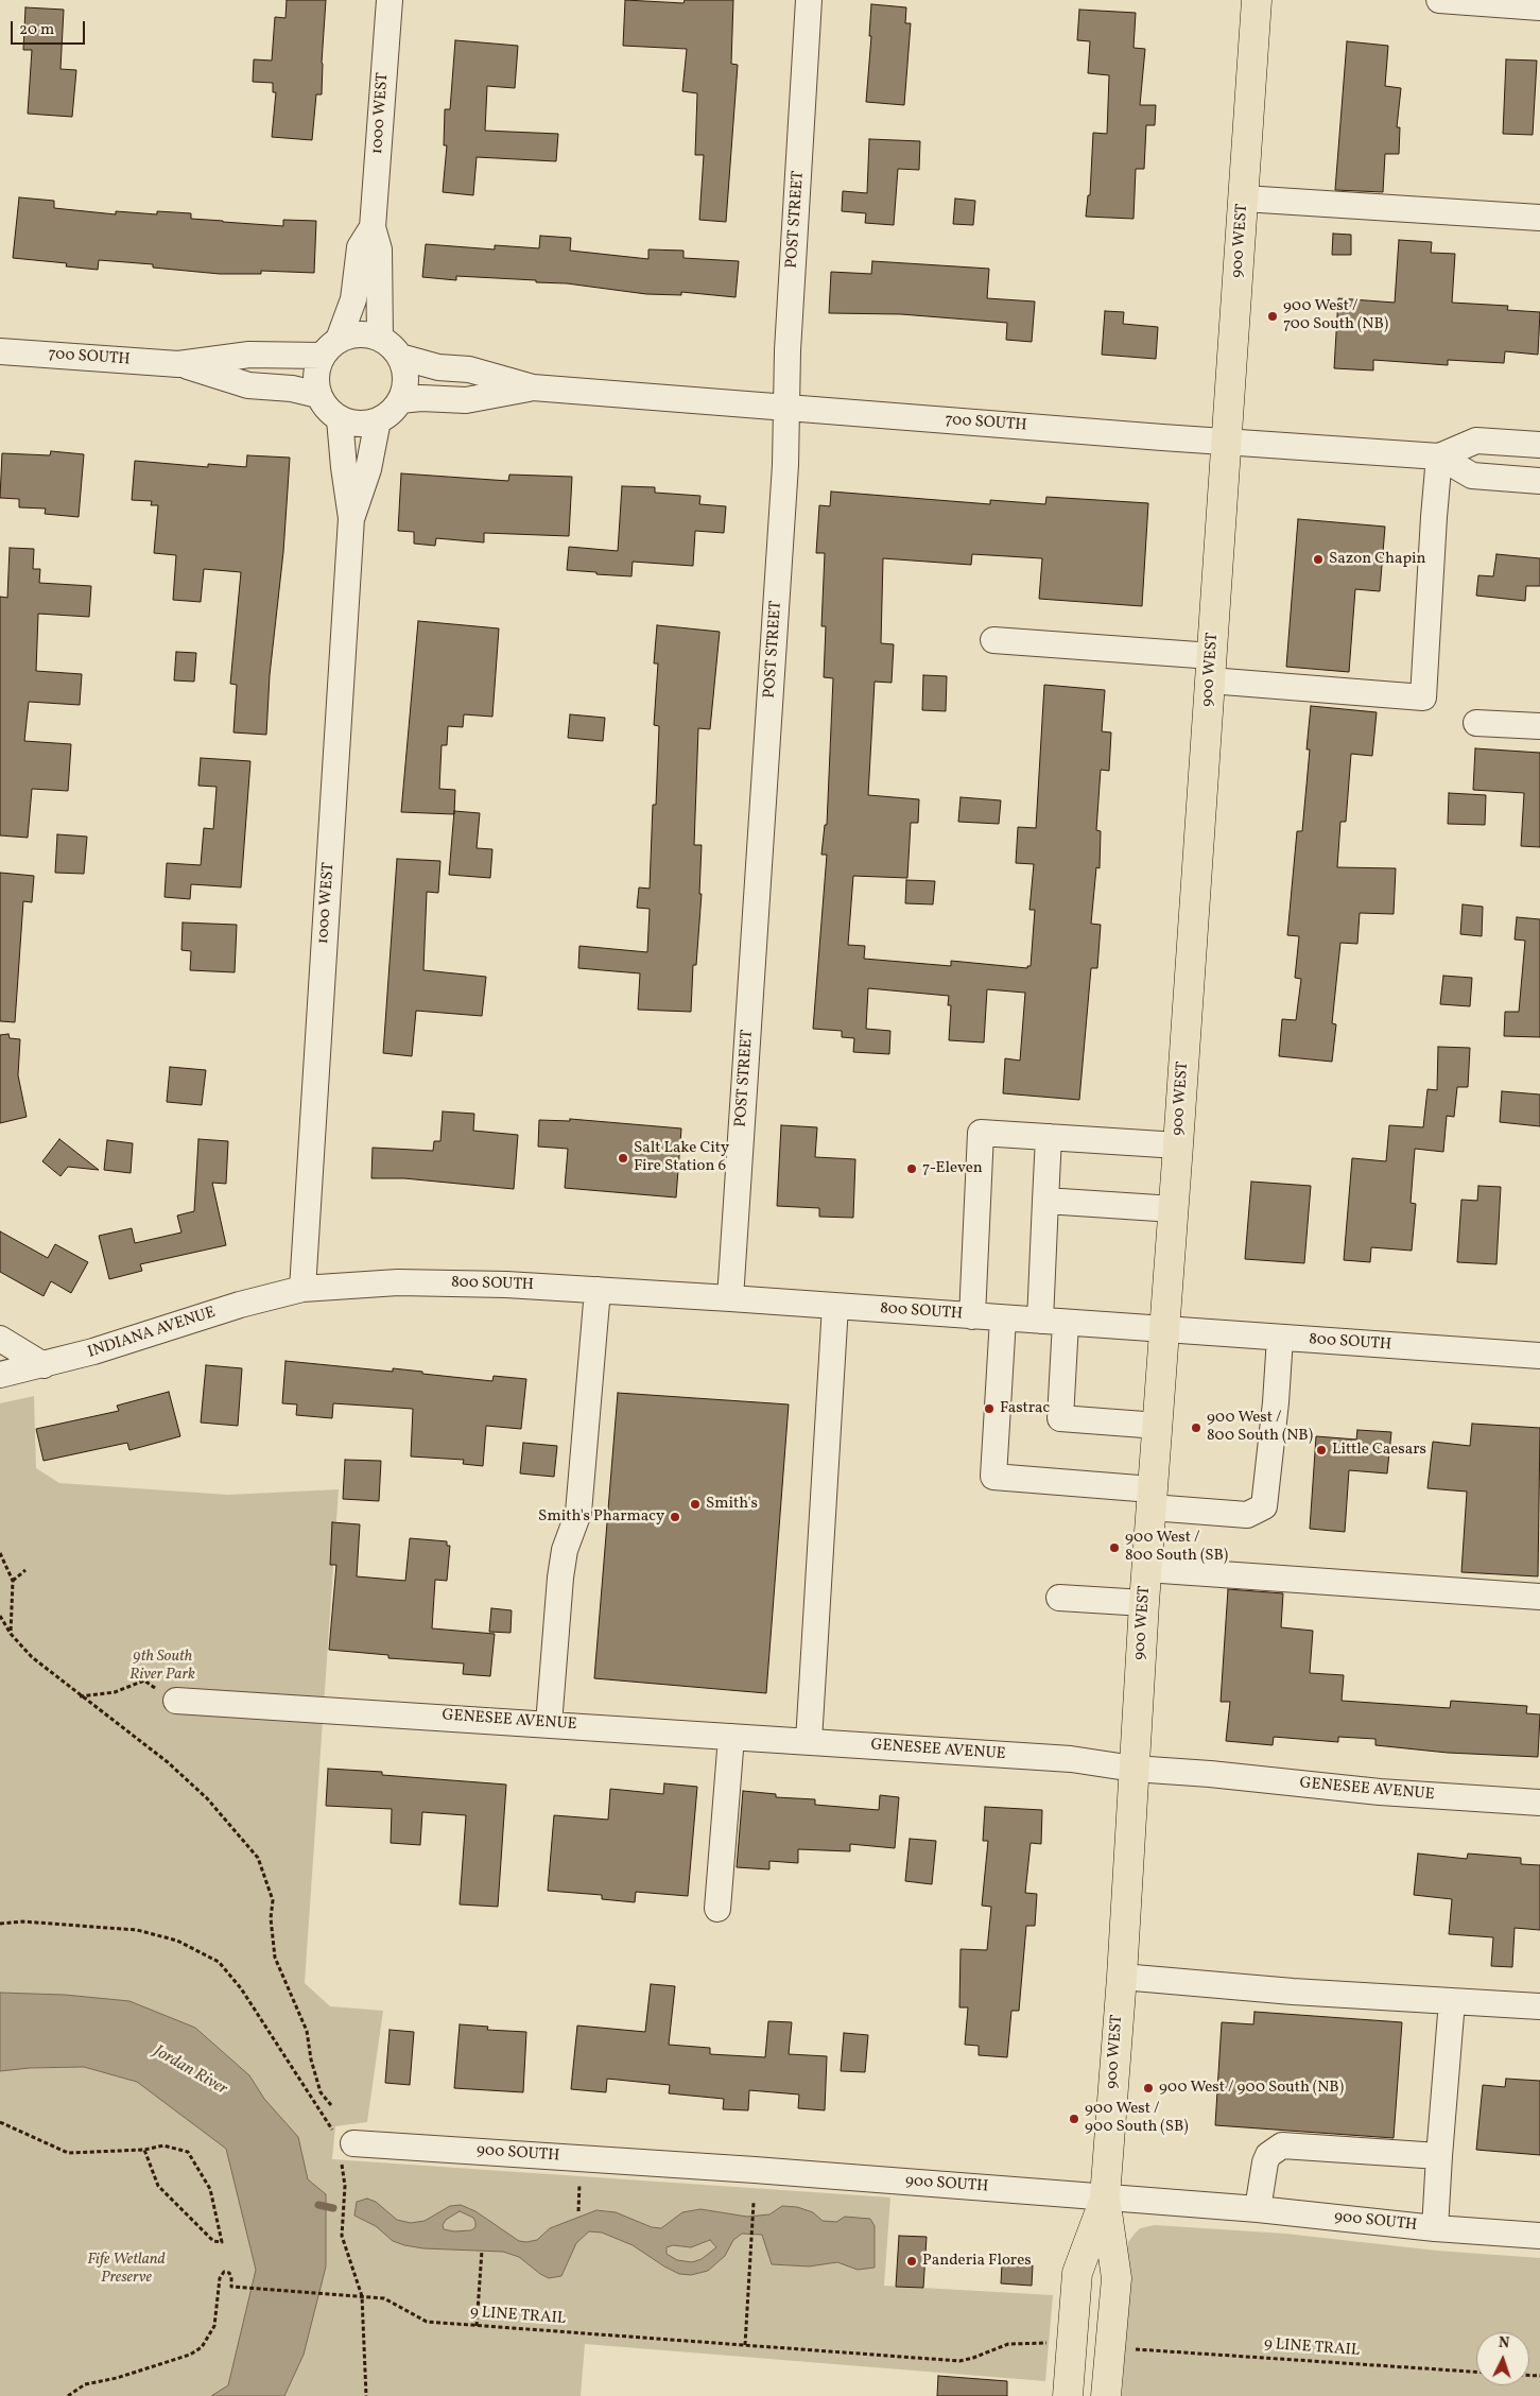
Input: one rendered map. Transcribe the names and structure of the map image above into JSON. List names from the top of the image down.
{
  "streets": {
    "main road": ["900 WEST"],
    "street": [
      "1000 WEST",
      "POST STREET",
      "700 SOUTH",
      "800 SOUTH",
      "INDIANA AVENUE",
      "GENESEE AVENUE",
      "900 SOUTH"
    ],
    "path": ["9 LINE TRAIL"]
  },
  "crossings": [
    ["1000 WEST", "700 SOUTH"],
    ["1000 WEST", "800 SOUTH"],
    ["1000 WEST", "INDIANA AVENUE"],
    ["POST STREET", "700 SOUTH"],
    ["POST STREET", "800 SOUTH"],
    ["900 WEST", "700 SOUTH"],
    ["900 WEST", "800 SOUTH"],
    ["900 WEST", "GENESEE AVENUE"],
    ["900 WEST", "900 SOUTH"],
    ["800 SOUTH", "INDIANA AVENUE"]
  ],
  "water": ["Jordan River"],
  "parks": ["9th South River Park", "Fife Wetland Preserve"],
  "places": [
    "900 West / 700 South (NB)",
    "Sazon Chapin",
    "Salt Lake City Fire Station 6",
    "7-Eleven",
    "Fastrac",
    "900 West / 800 South (NB)",
    "Little Caesars",
    "Smith's",
    "Smith's Pharmacy",
    "900 West / 800 South (SB)",
    "900 West / 900 South (NB)",
    "900 West / 900 South (SB)",
    "Panderia Flores"
  ],
  "scale_bar": "20 m",
  "north": "top"
}
